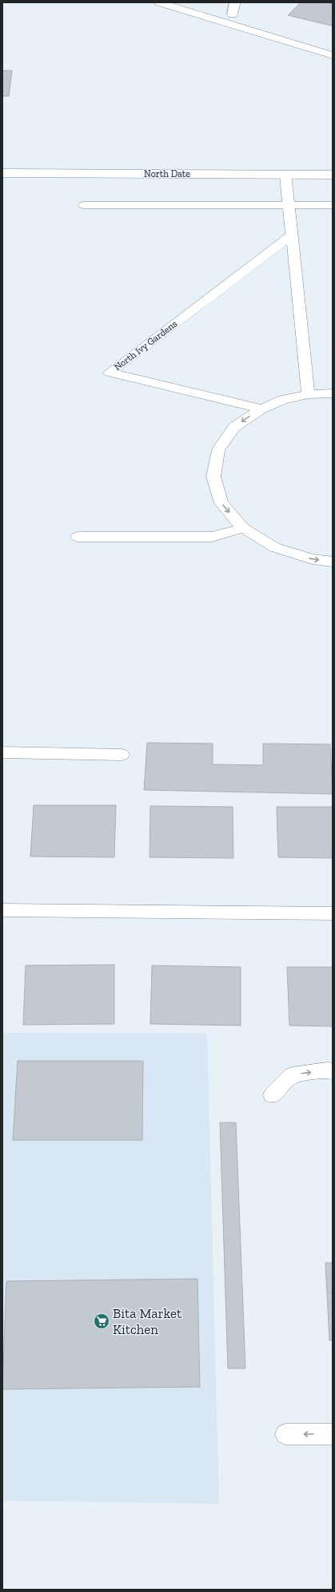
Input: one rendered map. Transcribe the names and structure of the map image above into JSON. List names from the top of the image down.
{
  "streets": {
    "street": ["North Date"],
    "lane": ["North Ivy Gardens"]
  },
  "places": {
    "supermarket": ["Bita Market Kitchen"]
  }
}
